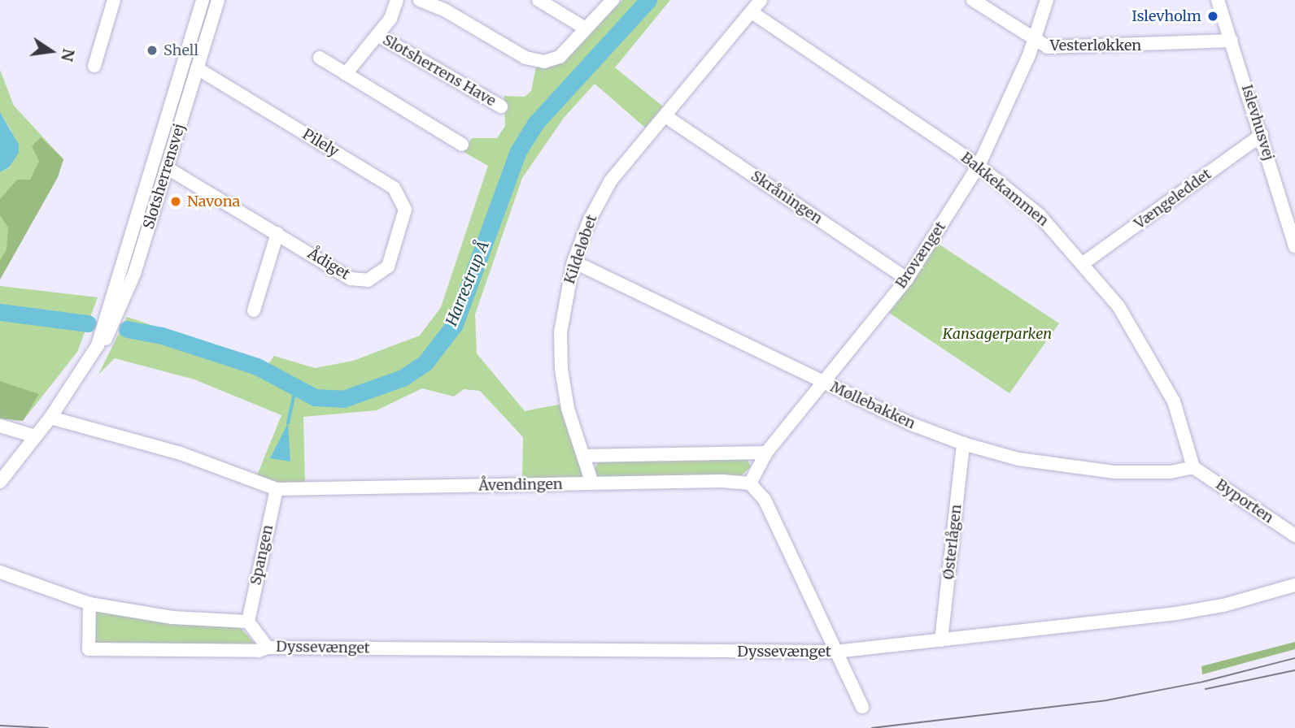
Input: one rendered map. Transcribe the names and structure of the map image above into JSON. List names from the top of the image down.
{
  "streets": {
    "street": [
      "Vesterløkken",
      "Slotsherrens Have",
      "Islevhusvej",
      "Pilely",
      "Slotsherrensvej",
      "Bakkekammen",
      "Skråningen",
      "Vængeleddet",
      "Kildeløbet",
      "Brovænget",
      "Ådiget",
      "Møllebakken",
      "Åvendingen",
      "Byporten",
      "Østerlågen",
      "Spangen",
      "Dyssevænget"
    ]
  },
  "crossings": [
    ["Vesterløkken", "Islevhusvej"],
    ["Vesterløkken", "Brovænget"],
    ["Islevhusvej", "Vængeleddet"],
    ["Pilely", "Slotsherrensvej"],
    ["Pilely", "Ådiget"],
    ["Slotsherrensvej", "Ådiget"],
    ["Slotsherrensvej", "Åvendingen"],
    ["Bakkekammen", "Vængeleddet"],
    ["Bakkekammen", "Kildeløbet"],
    ["Bakkekammen", "Brovænget"],
    ["Bakkekammen", "Møllebakken"],
    ["Bakkekammen", "Byporten"],
    ["Skråningen", "Kildeløbet"],
    ["Skråningen", "Brovænget"],
    ["Kildeløbet", "Møllebakken"],
    ["Kildeløbet", "Åvendingen"],
    ["Brovænget", "Møllebakken"],
    ["Brovænget", "Åvendingen"],
    ["Møllebakken", "Byporten"],
    ["Møllebakken", "Østerlågen"],
    ["Åvendingen", "Spangen"],
    ["Østerlågen", "Dyssevænget"],
    ["Spangen", "Dyssevænget"]
  ],
  "water": ["Harrestrup Å"],
  "parks": ["Kansagerparken"],
  "places": ["Islevholm", "Shell", "Navona"],
  "north": "right"
}
